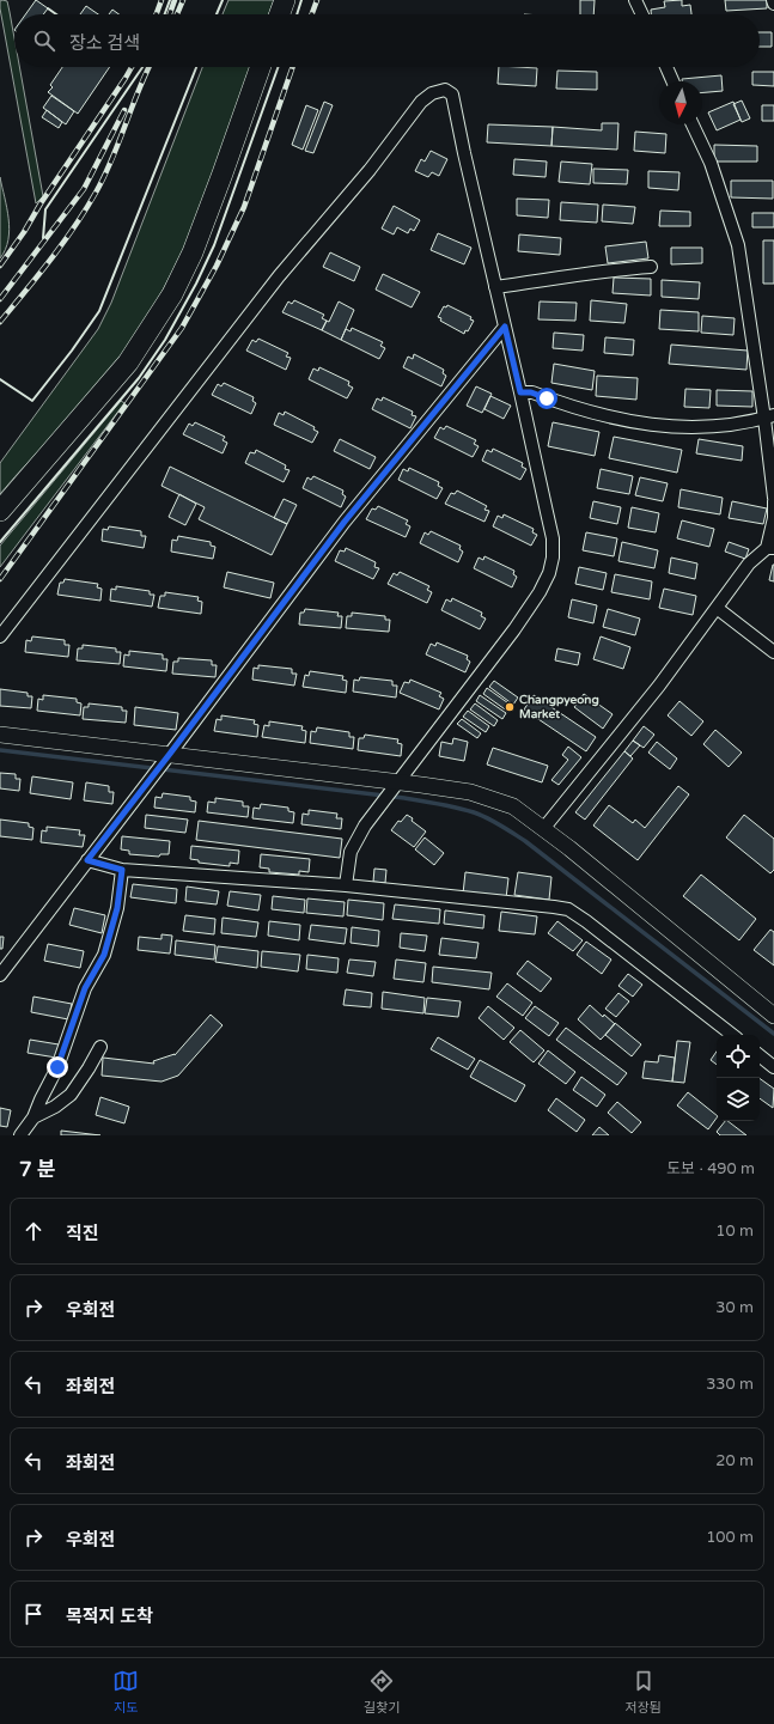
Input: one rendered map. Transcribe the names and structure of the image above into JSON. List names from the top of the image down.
{
  "places": ["Changpyeong Market"],
  "north": "bottom",
  "page": {
    "search": "장소 검색",
    "heading": ["7 분", "도보 · 490 m"],
    "list": [
      ["직진", "10 m"],
      ["우회전", "30 m"],
      ["좌회전", "330 m"],
      ["좌회전", "20 m"],
      ["우회전", "100 m"],
      "목적지 도착"
    ],
    "nav": ["지도", "길찾기", "저장됨"]
  }
}
